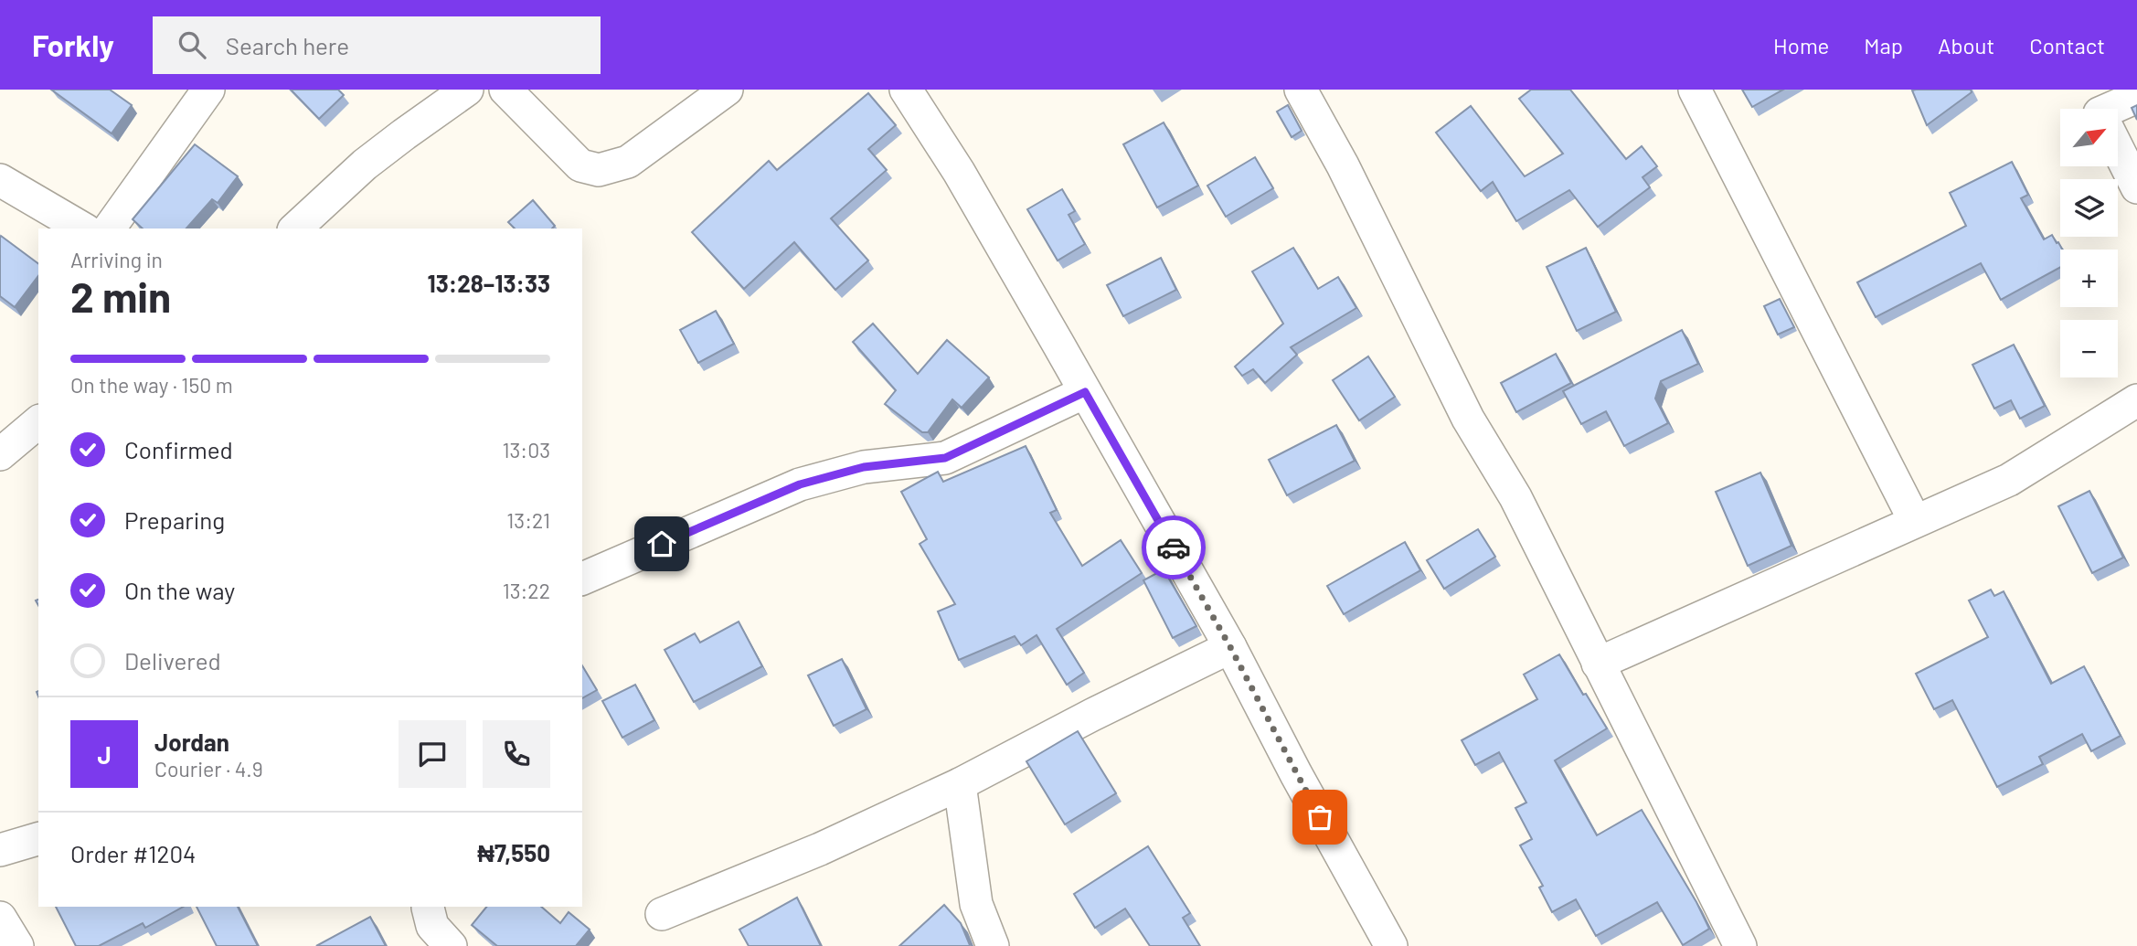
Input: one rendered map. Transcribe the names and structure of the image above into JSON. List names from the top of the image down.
{
  "north": "top right",
  "page": {
    "header": "Forkly",
    "search": "Search here",
    "nav": [
      "Home",
      "Map",
      "About",
      "Contact"
    ],
    "map_buttons": ["+", "−"],
    "heading": ["2 min", "Arriving in", "13:28–13:33"],
    "panel": [
      "Jordan",
      "Courier · 4.9",
      "Order #1204",
      "₦7,550"
    ],
    "bar": "On the way · 150 m",
    "list": [
      ["Confirmed", "13:03"],
      ["Preparing", "13:21"],
      ["On the way", "13:22"],
      "Delivered"
    ],
    "round": "J"
  }
}
